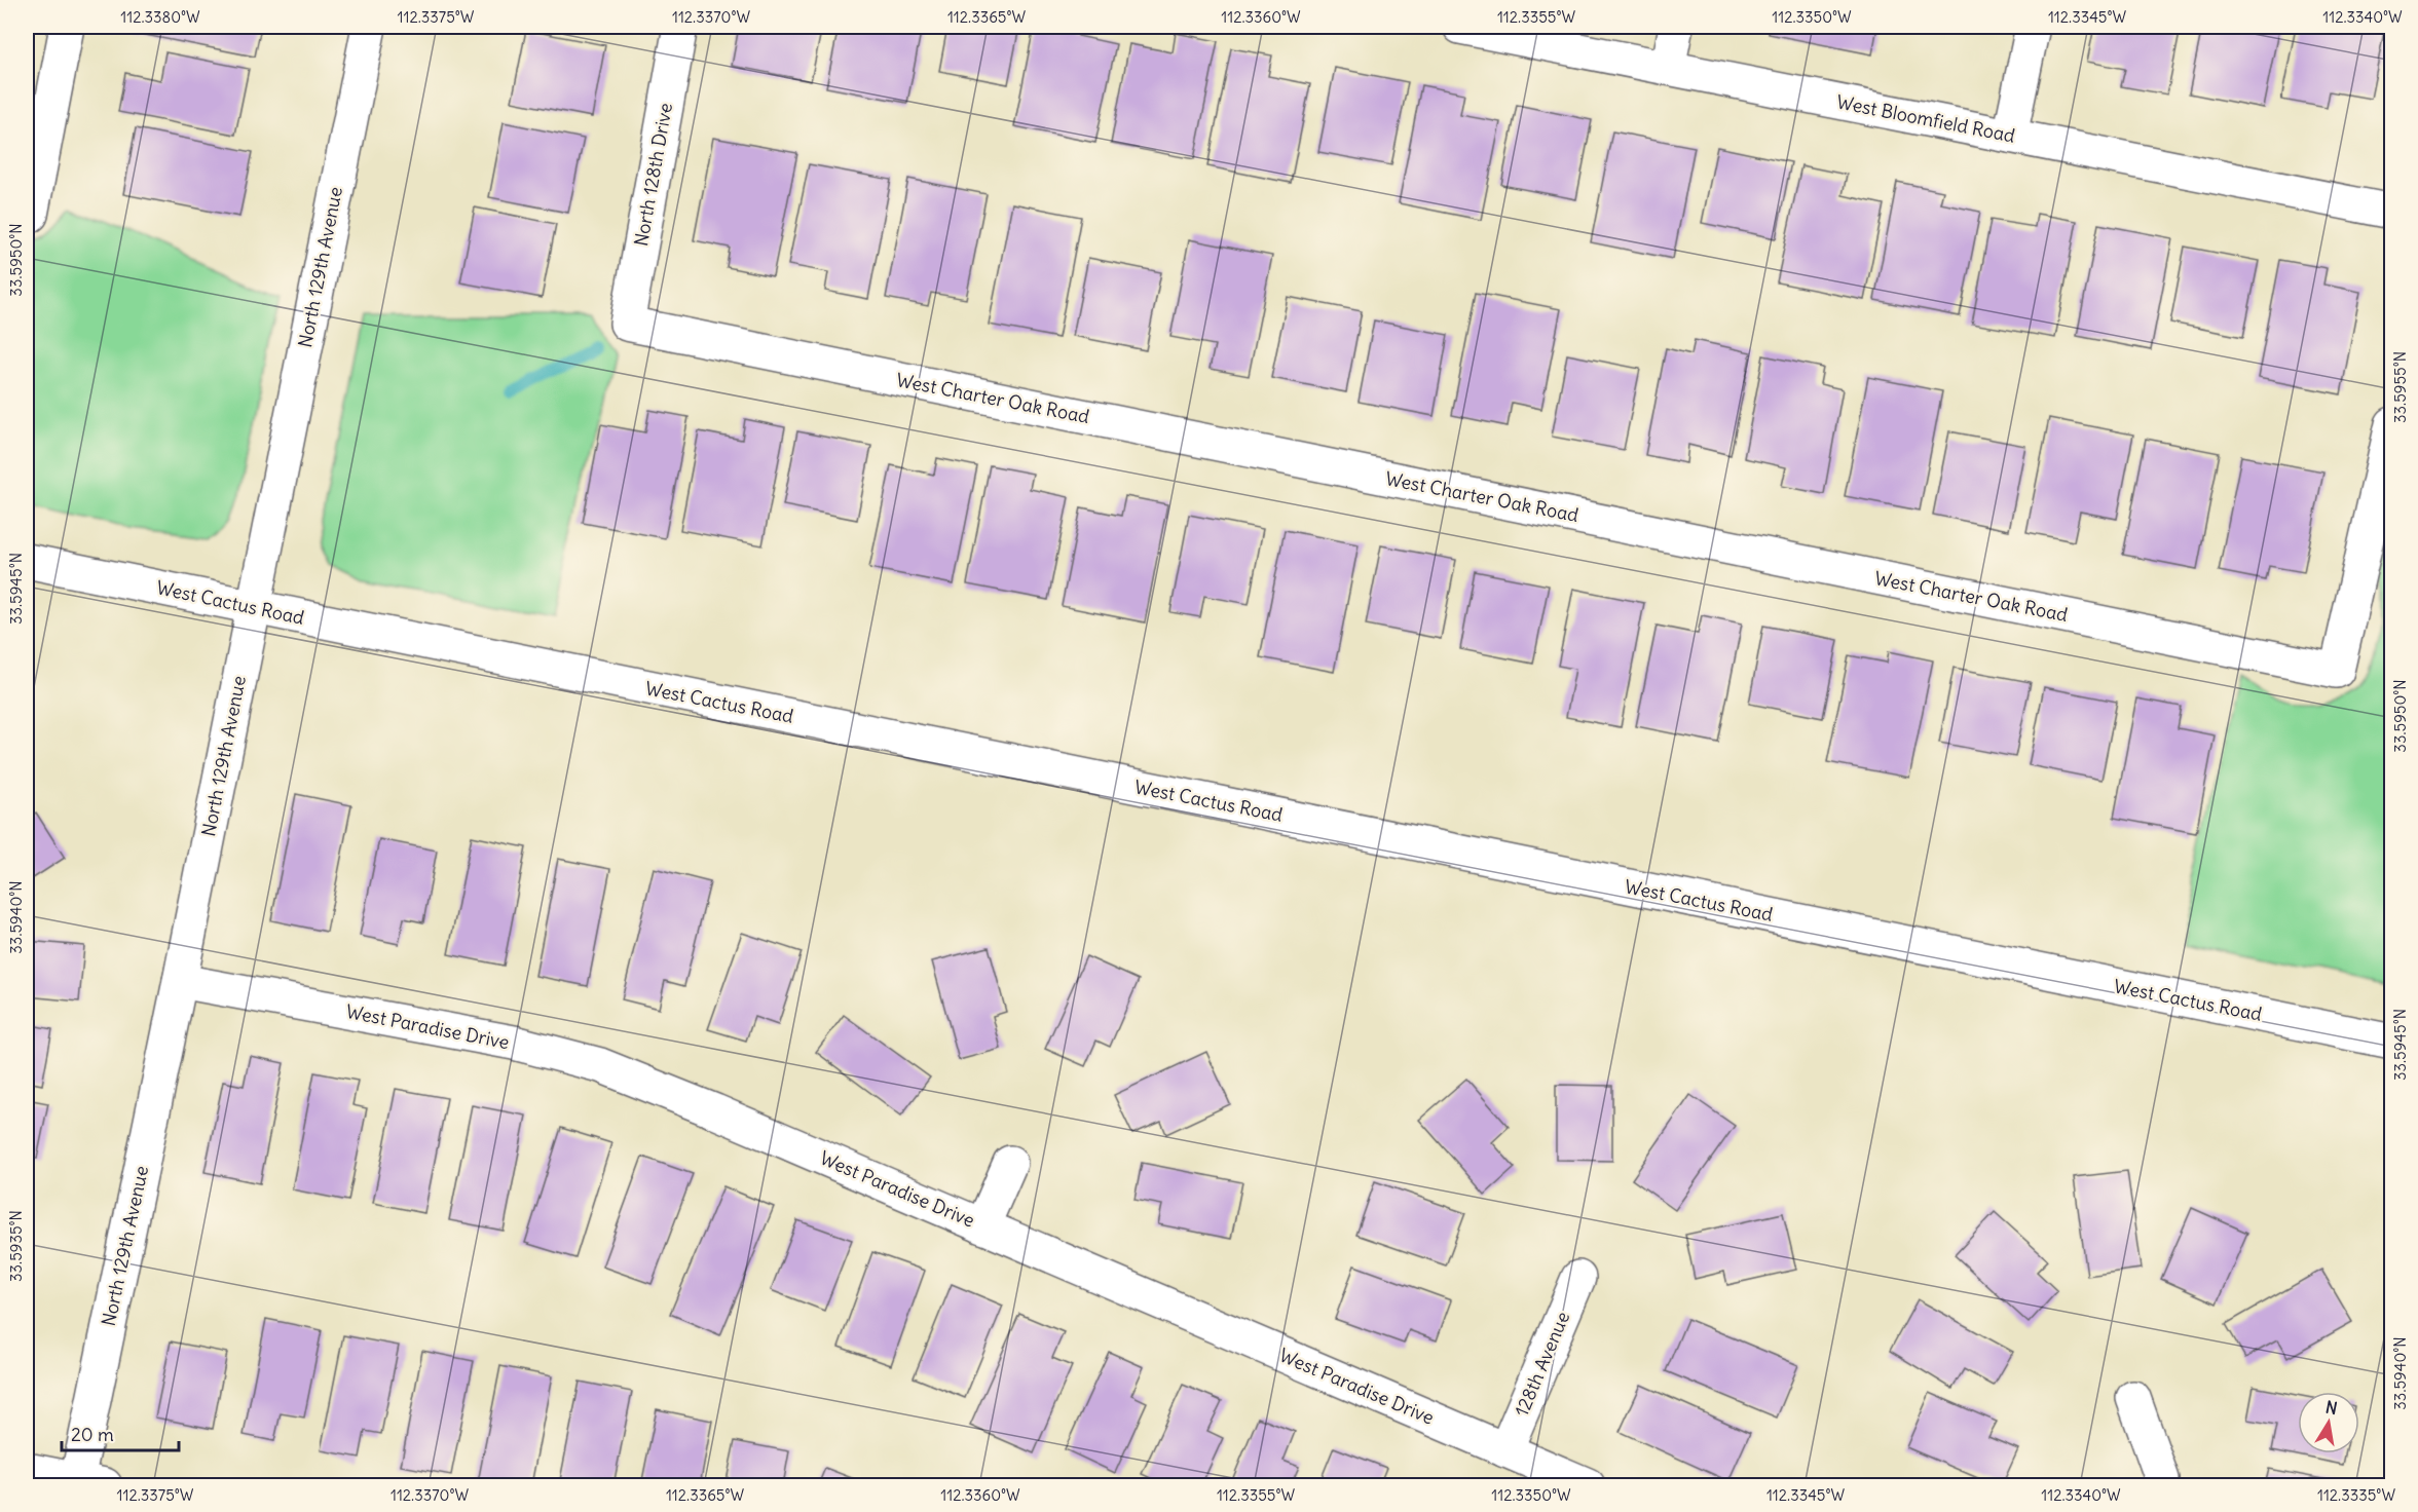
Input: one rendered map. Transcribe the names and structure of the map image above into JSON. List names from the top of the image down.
{
  "streets": {
    "street": [
      "West Bloomfield Road",
      "North 128th Drive",
      "North 129th Avenue",
      "West Charter Oak Road",
      "West Cactus Road",
      "West Paradise Drive",
      "128th Avenue"
    ]
  },
  "crossings": [
    ["North 128th Drive", "West Charter Oak Road"],
    ["North 129th Avenue", "West Cactus Road"],
    ["North 129th Avenue", "West Paradise Drive"],
    ["West Paradise Drive", "128th Avenue"]
  ],
  "scale_bar": "20 m",
  "north": "top",
  "coordinates": [
    "112.3380°W",
    "112.3375°W",
    "112.3370°W",
    "112.3365°W",
    "112.3360°W",
    "112.3355°W",
    "112.3350°W",
    "112.3345°W",
    "112.3340°W",
    "33.5950°N",
    "33.5955°N",
    "33.5945°N",
    "33.5940°N",
    "33.5935°N",
    "112.3335°W"
  ]
}
